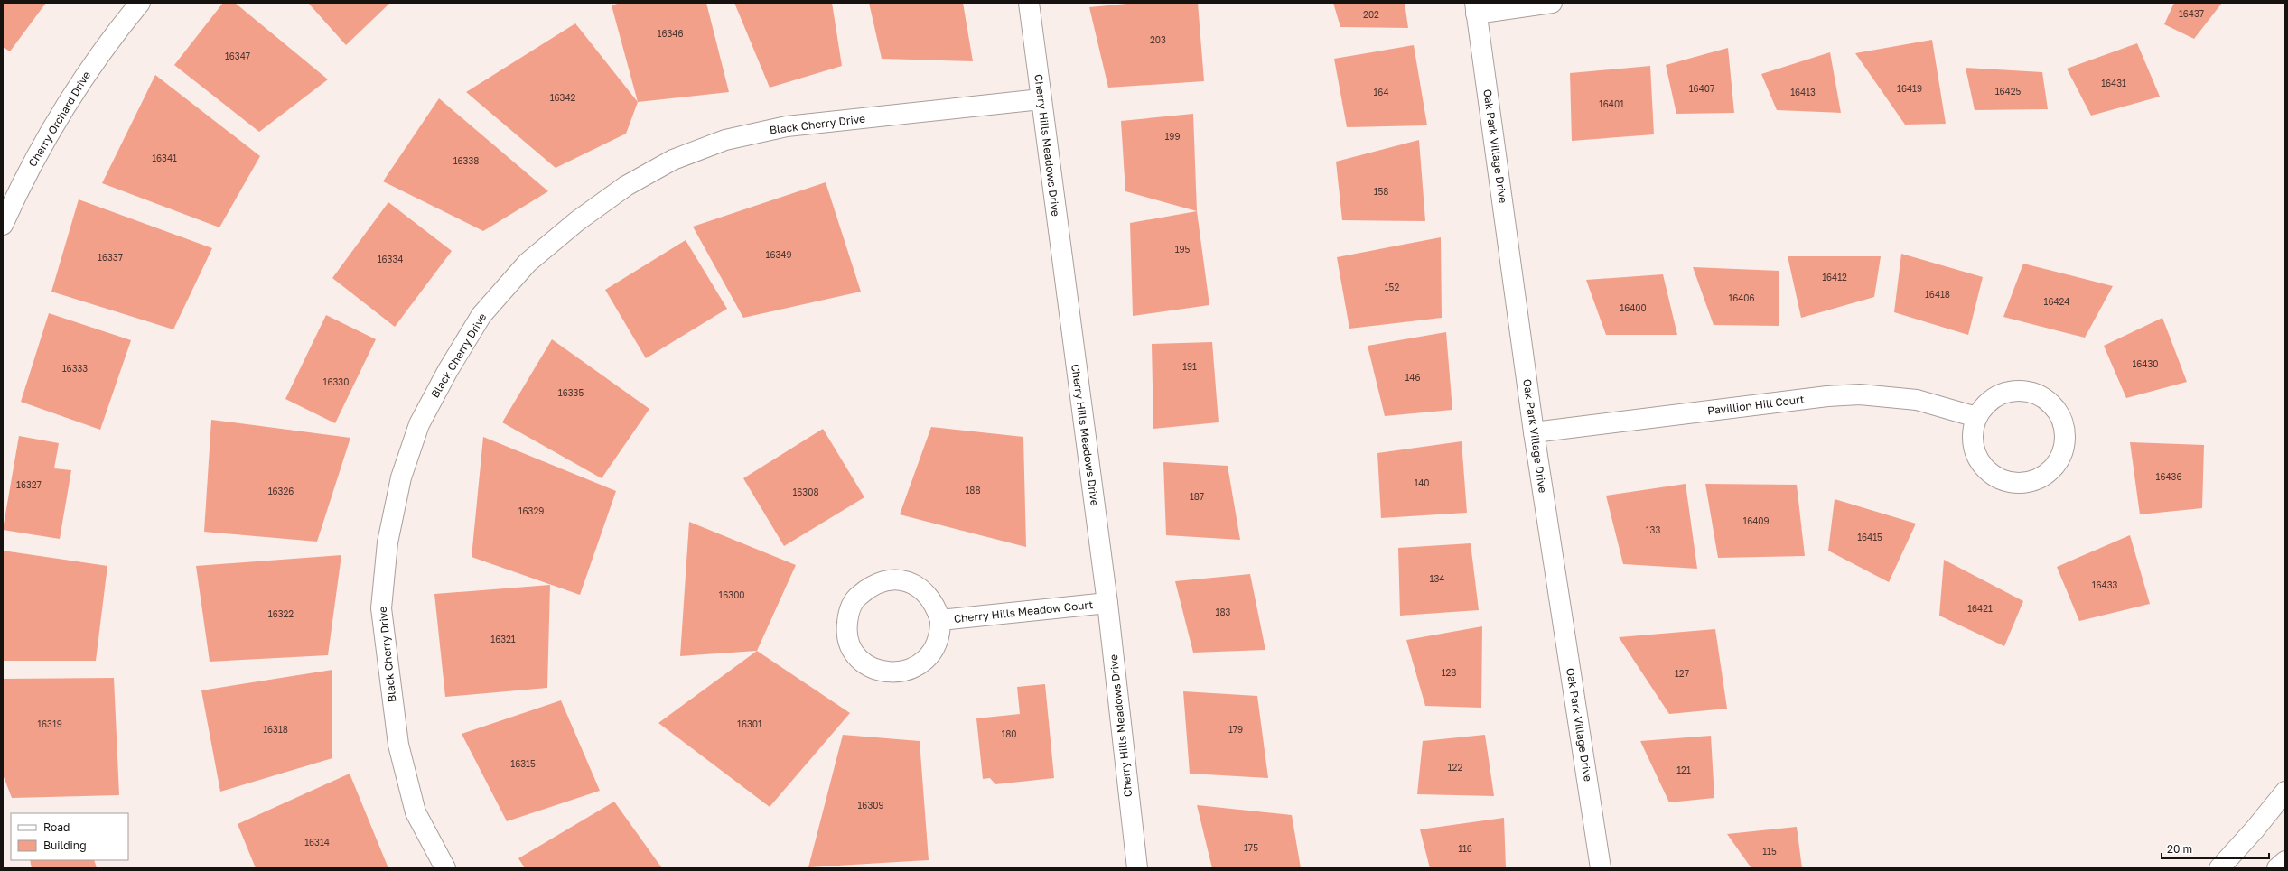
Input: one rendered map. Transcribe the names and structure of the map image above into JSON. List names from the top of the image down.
{
  "streets": {
    "street": [
      "Cherry Orchard Drive",
      "Black Cherry Drive",
      "Cherry Hills Meadows Drive",
      "Oak Park Village Drive",
      "Pavillion Hill Court",
      "Cherry Hills Meadow Court"
    ]
  },
  "crossings": [
    ["Black Cherry Drive", "Cherry Hills Meadows Drive"],
    ["Cherry Hills Meadows Drive", "Cherry Hills Meadow Court"],
    ["Oak Park Village Drive", "Pavillion Hill Court"]
  ],
  "house_numbers": [
    "16437",
    "202",
    "16346",
    "203",
    "16347",
    "16431",
    "16407",
    "16419",
    "16425",
    "164",
    "16413",
    "16342",
    "16401",
    "199",
    "16341",
    "16338",
    "158",
    "195",
    "16349",
    "16337",
    "16334",
    "16412",
    "152",
    "16418",
    "16406",
    "16424",
    "16400",
    "16430",
    "191",
    "16333",
    "146",
    "16330",
    "16335",
    "16436",
    "140",
    "16327",
    "188",
    "16326",
    "16308",
    "187",
    "16329",
    "16409",
    "133",
    "16415",
    "134",
    "16433",
    "16300",
    "16421",
    "183",
    "16322",
    "16321",
    "128",
    "127",
    "16319",
    "16301",
    "16318",
    "179",
    "180",
    "16315",
    "122",
    "121",
    "16309",
    "16314",
    "175",
    "116",
    "115"
  ],
  "legend": ["Road", "Building"],
  "scale_bar": "20 m"
}
